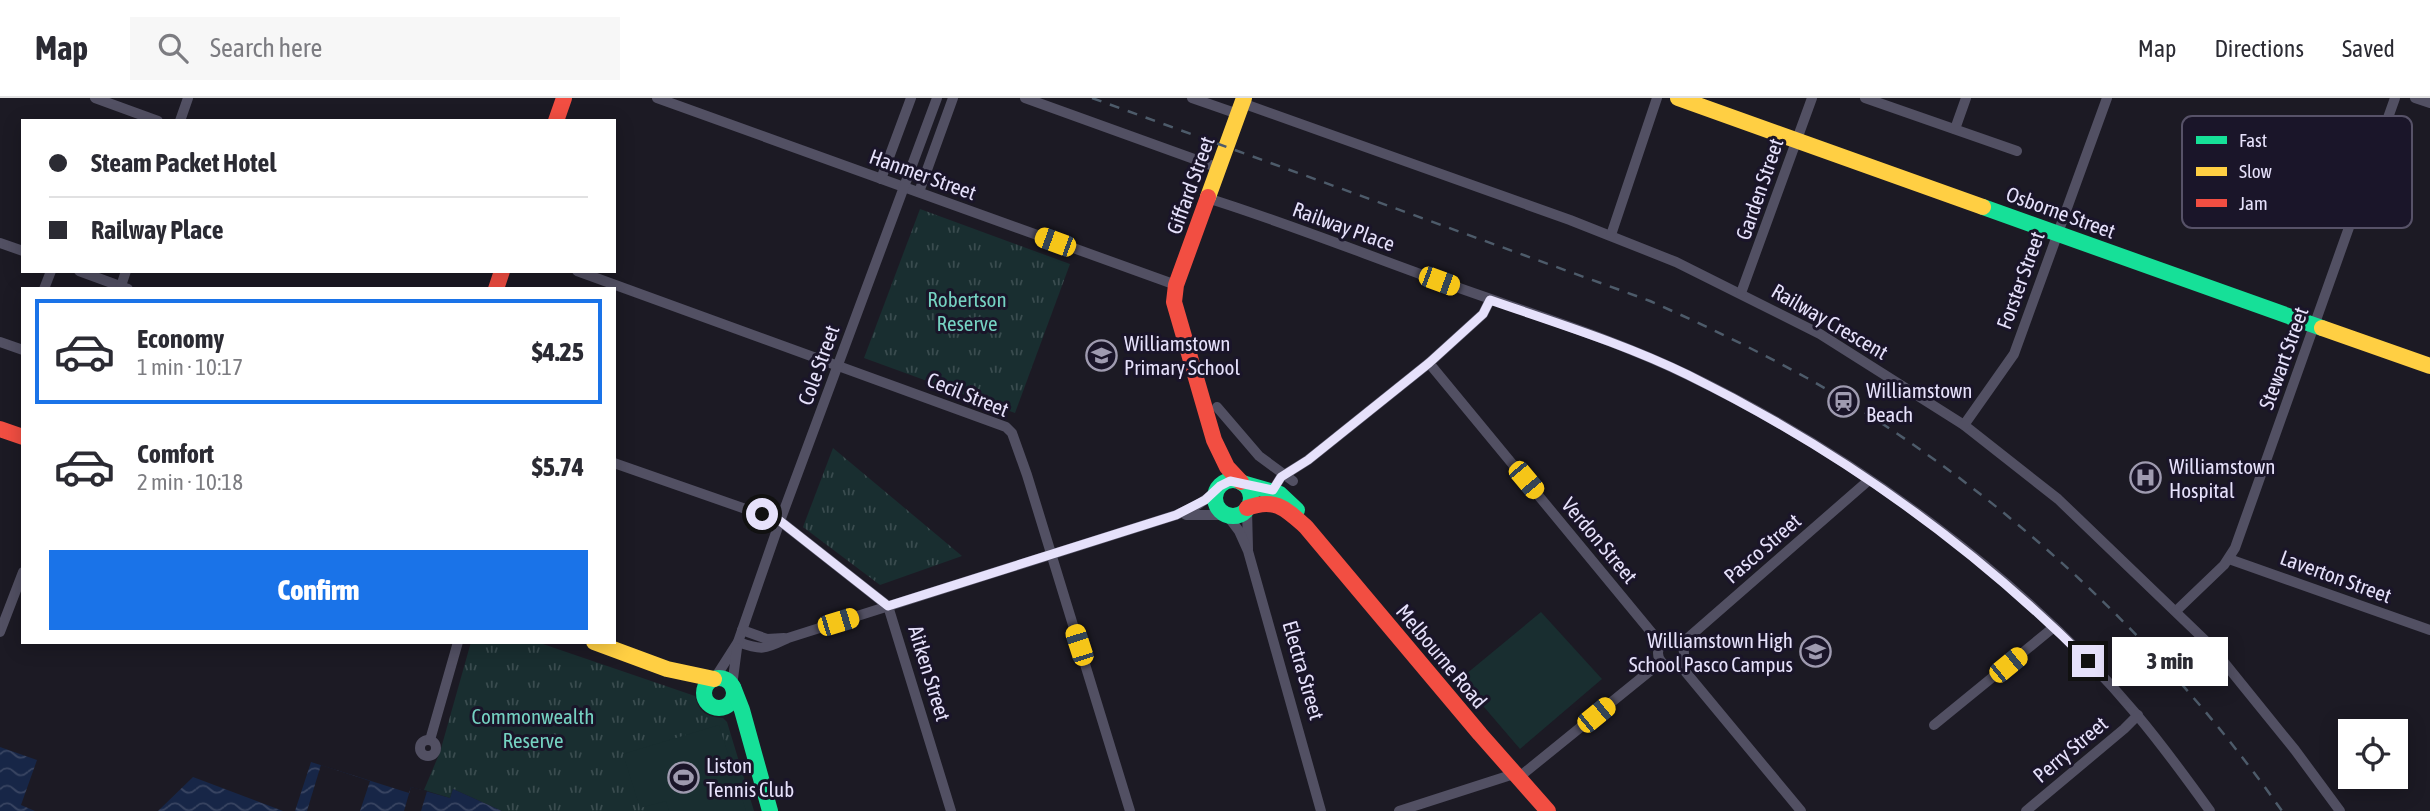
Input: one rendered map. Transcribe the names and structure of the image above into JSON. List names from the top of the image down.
{
  "streets": {
    "street": [
      "Hanmer Street",
      "Giffard Street",
      "Garden Street",
      "Osborne Street",
      "Railway Place",
      "Forster Street",
      "Railway Crescent",
      "Stewart Street",
      "Cole Street",
      "Cecil Street",
      "Verdon Street",
      "Pasco Street",
      "Laverton Street",
      "Melbourne Road",
      "Electra Street",
      "Aitken Street",
      "Perry Street"
    ]
  },
  "crossings": [
    ["Hanmer Street", "Giffard Street"],
    ["Hanmer Street", "Cole Street"],
    ["Giffard Street", "Railway Place"],
    ["Giffard Street", "Railway Crescent"],
    ["Garden Street", "Osborne Street"],
    ["Garden Street", "Railway Crescent"],
    ["Osborne Street", "Forster Street"],
    ["Osborne Street", "Stewart Street"],
    ["Railway Place", "Pasco Street"],
    ["Railway Place", "Perry Street"],
    ["Forster Street", "Railway Crescent"],
    ["Railway Crescent", "Stewart Street"],
    ["Stewart Street", "Laverton Street"],
    ["Cole Street", "Cecil Street"],
    ["Cole Street", "Aitken Street"],
    ["Verdon Street", "Pasco Street"]
  ],
  "parks": ["Robertson Reserve", "Commonwealth Reserve"],
  "places": {
    "school or university": ["Williamstown Primary School", "Williamstown High School Pasco Campus"],
    "station": ["Williamstown Beach"],
    "hospital": ["Williamstown Hospital"],
    "sports": ["Liston Tennis Club"]
  },
  "legend": ["Fast", "Slow", "Jam"],
  "page": {
    "header": "Map",
    "search": "Search here",
    "nav": ["Map", "Directions", "Saved"],
    "banner": ["Steam Packet Hotel", "Railway Place"],
    "list": [
      {
        "name": "Economy",
        "note": "1 min · 10:17",
        "value": "$4.25"
      },
      {
        "name": "Comfort",
        "note": "2 min · 10:18",
        "value": "$5.74"
      }
    ],
    "buttons": "Confirm",
    "bubble": "3 min"
  }
}
